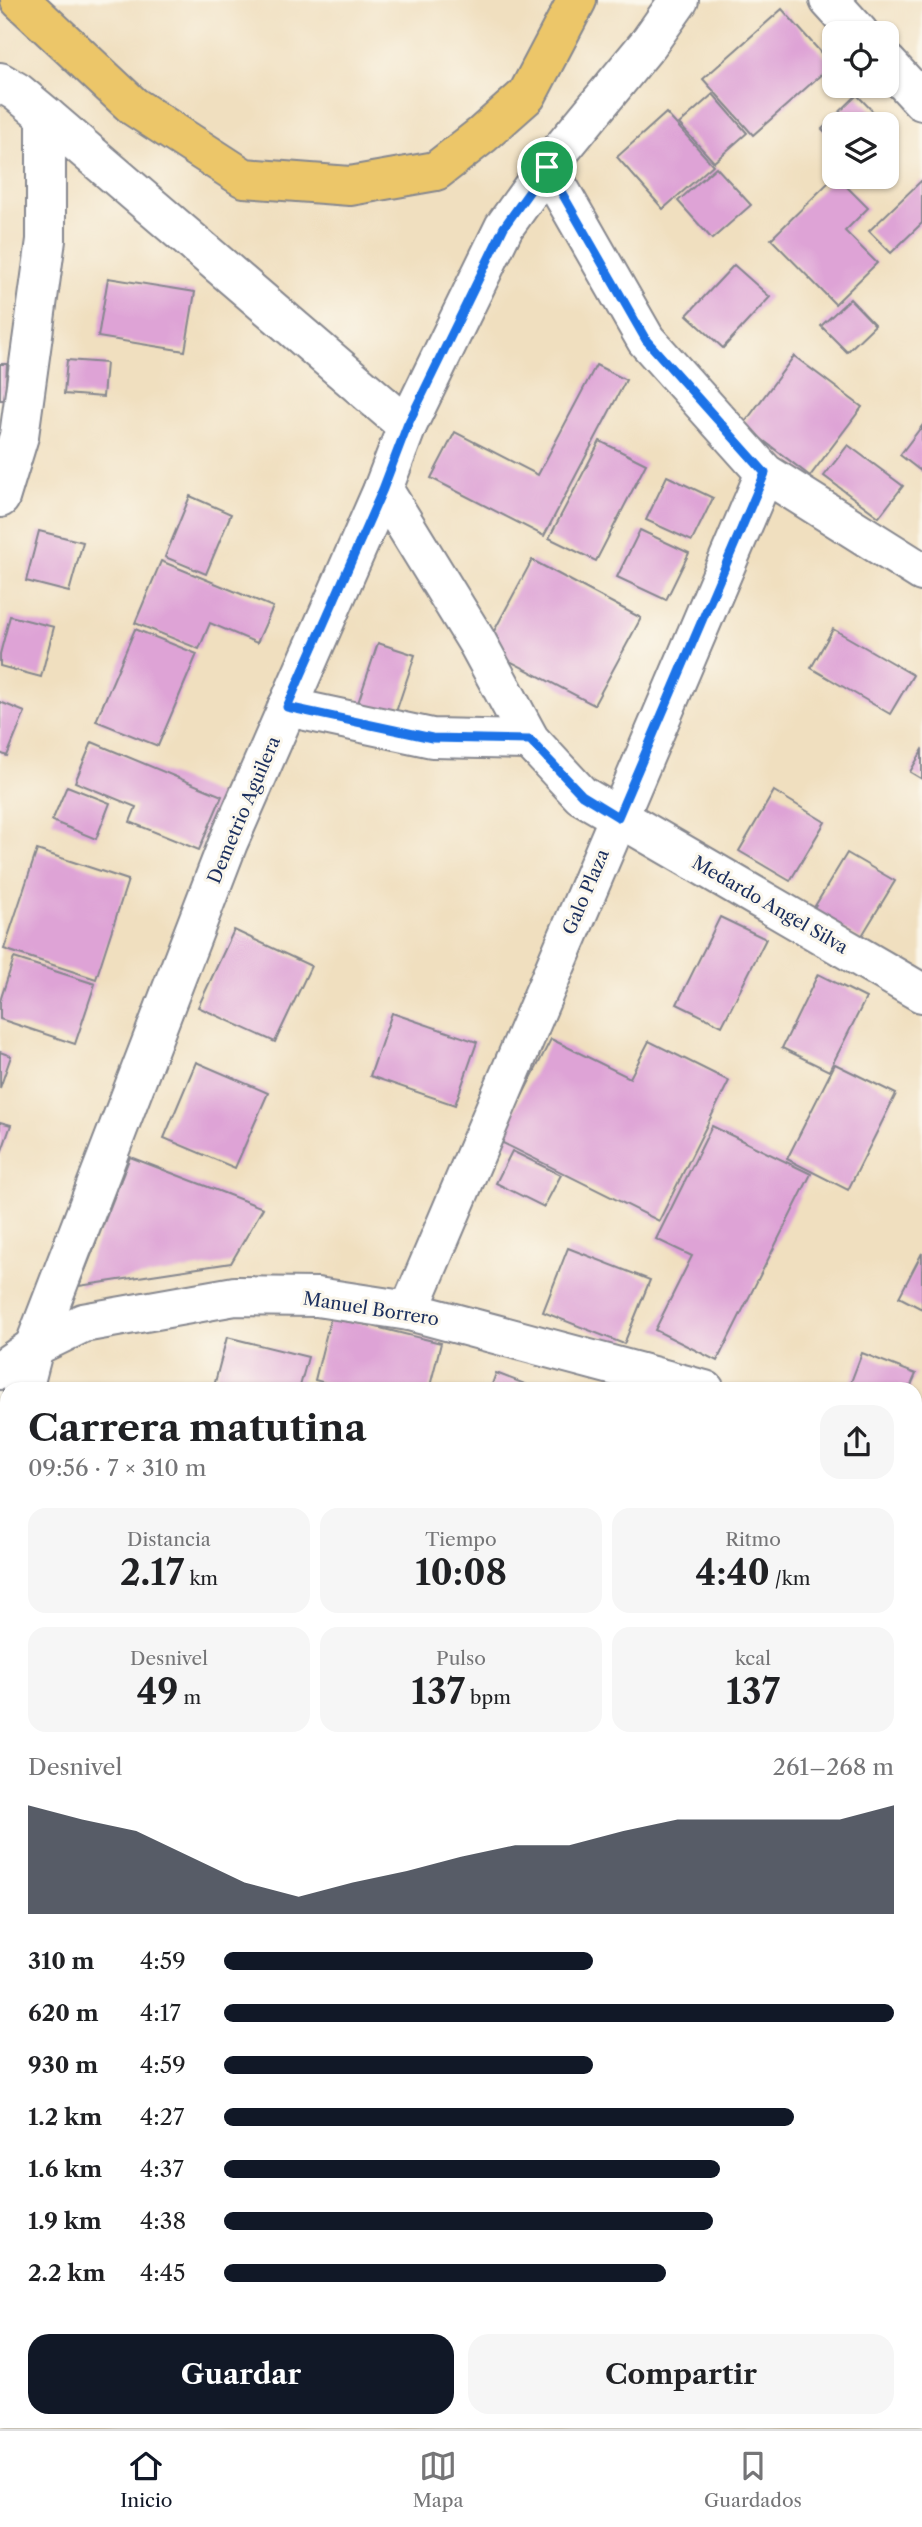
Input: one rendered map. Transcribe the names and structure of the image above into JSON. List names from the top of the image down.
{
  "streets": {
    "street": [
      "Demetrio Aguilera",
      "Galo Plaza",
      "Medardo Angel Silva",
      "Manuel Borrero"
    ]
  },
  "crossings": [
    ["Demetrio Aguilera", "Medardo Angel Silva"],
    ["Demetrio Aguilera", "Manuel Borrero"],
    ["Galo Plaza", "Medardo Angel Silva"],
    ["Galo Plaza", "Manuel Borrero"]
  ],
  "page": {
    "heading": ["Carrera matutina", "09:56 · 7 × 310 m"],
    "stats": [
      ["Distancia", "2.17 km"],
      ["Tiempo", "10:08"],
      ["Ritmo", "4:40 /km"],
      ["Desnivel", "49 m"],
      ["Pulso", "137 bpm"],
      ["kcal", "137"]
    ],
    "chart": ["Desnivel", "261–268 m"],
    "list": [
      {
        "name": "310 m",
        "note": "4:59"
      },
      {
        "name": "620 m",
        "note": "4:17"
      },
      {
        "name": "930 m",
        "note": "4:59"
      },
      {
        "name": "1.2 km",
        "note": "4:27"
      },
      {
        "name": "1.6 km",
        "note": "4:37"
      },
      {
        "name": "1.9 km",
        "note": "4:38"
      },
      {
        "name": "2.2 km",
        "note": "4:45"
      }
    ],
    "buttons": ["Guardar", "Compartir"],
    "tabs": ["Inicio", "Mapa", "Guardados"]
  }
}
